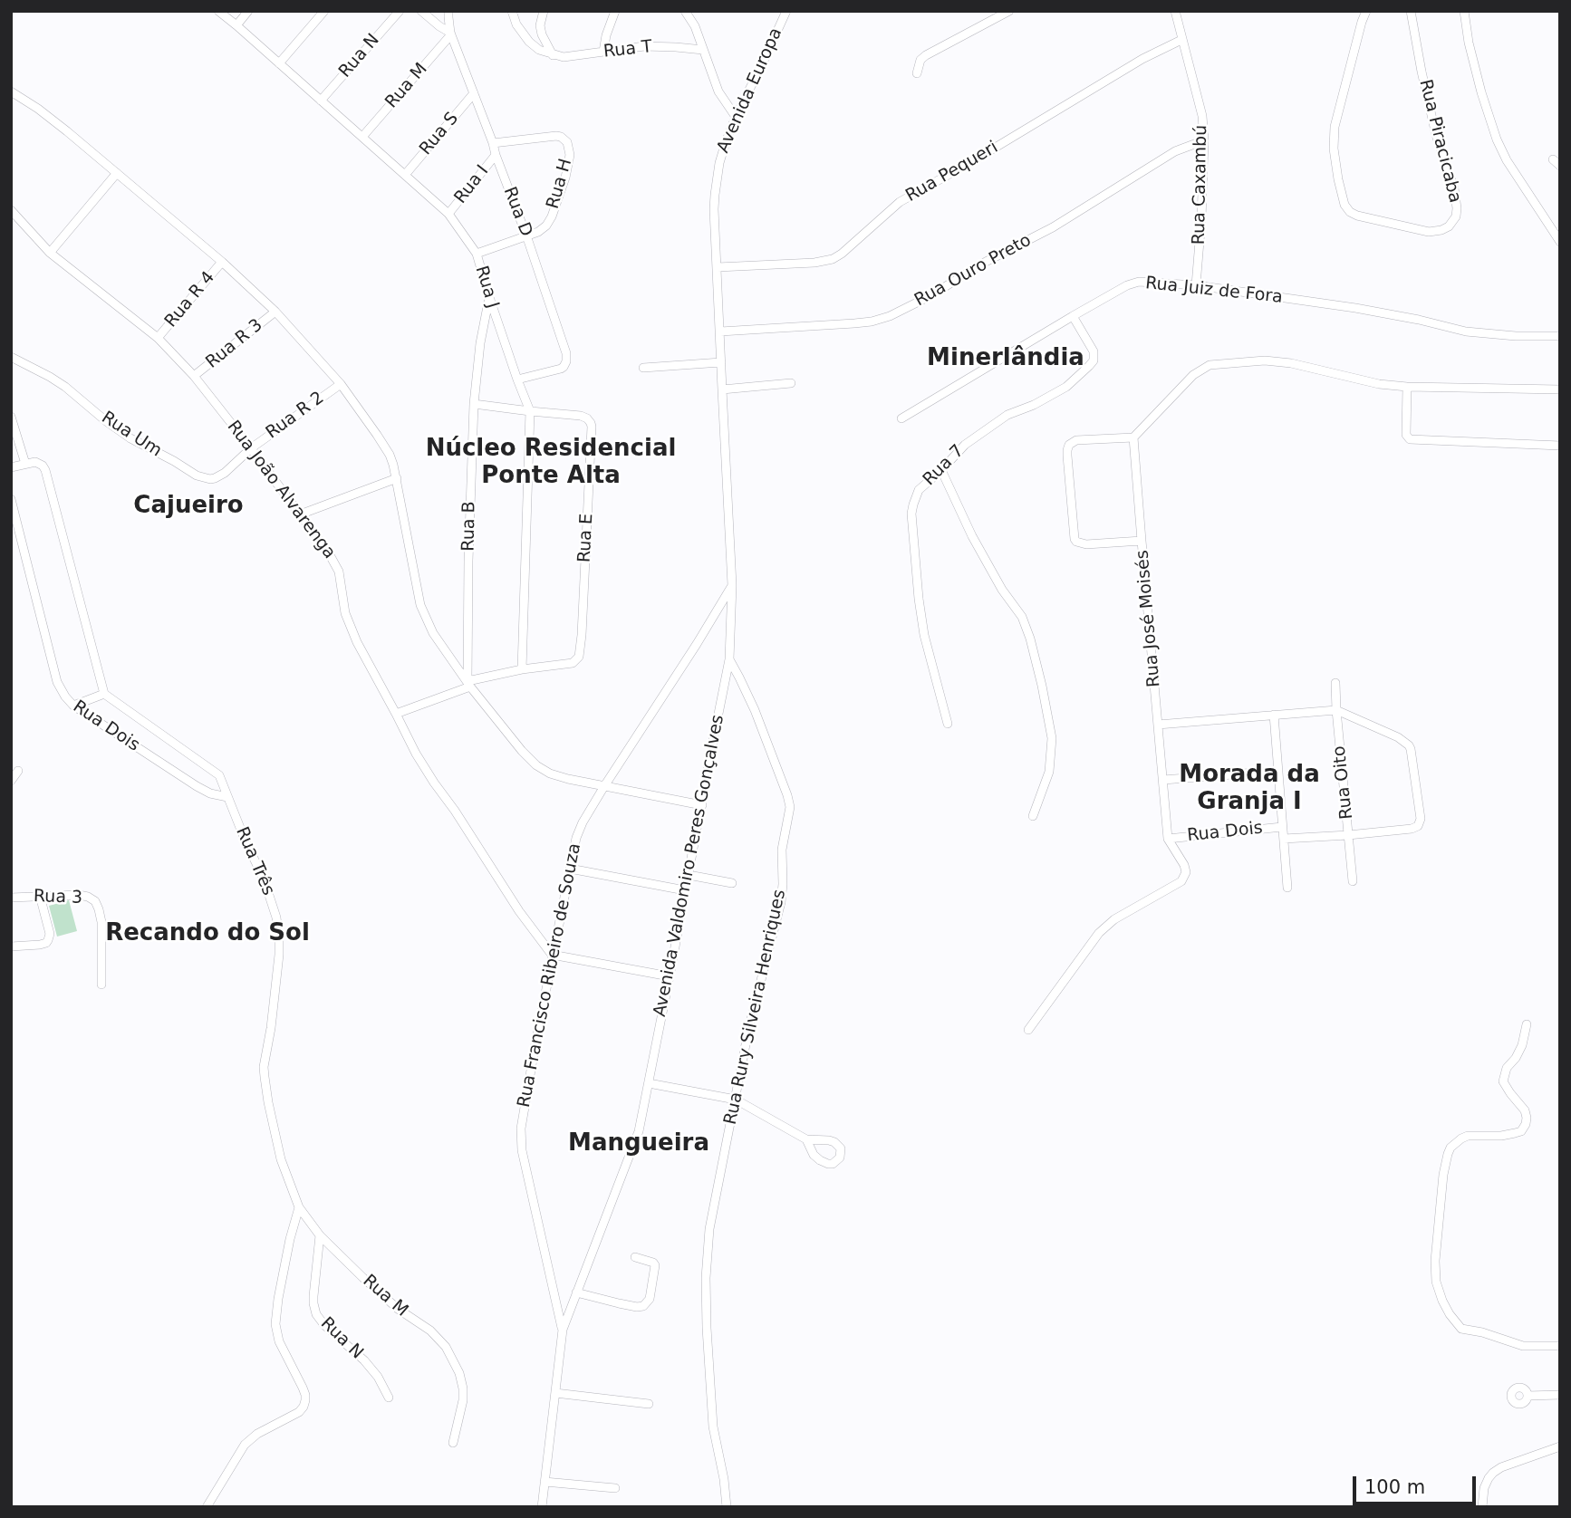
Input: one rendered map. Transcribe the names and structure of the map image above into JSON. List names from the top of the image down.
{
  "streets": {
    "street": [
      "Rua T",
      "Rua N",
      "Rua M",
      "Avenida Europa",
      "Rua S",
      "Rua Piracicaba",
      "Rua Pequeri",
      "Rua H",
      "Rua I",
      "Rua Caxambú",
      "Rua D",
      "Rua Ouro Preto",
      "Rua J",
      "Rua Juiz de Fora",
      "Rua R 4",
      "Rua R 3",
      "Rua R 2",
      "Rua Um",
      "Rua 7",
      "Rua João Alvarenga",
      "Rua B",
      "Rua E",
      "Rua José Moisés",
      "Rua Dois",
      "Rua Oito",
      "Rua Três",
      "Avenida Valdomiro Peres Gonçalves",
      "Rua 3",
      "Rua Francisco Ribeiro de Souza",
      "Rua Rury Silveira Henriques"
    ]
  },
  "crossings": [
    ["Rua N", "Rua M"],
    ["Rua N", "Rua J"],
    ["Rua M", "Rua D"],
    ["Rua M", "Rua J"],
    ["Rua M", "Rua Três"],
    ["Avenida Europa", "Avenida Valdomiro Peres Gonçalves"],
    ["Rua S", "Rua D"],
    ["Rua S", "Rua J"],
    ["Rua Pequeri", "Rua Caxambú"],
    ["Rua Pequeri", "Avenida Valdomiro Peres Gonçalves"],
    ["Rua H", "Rua D"],
    ["Rua H", "Rua J"],
    ["Rua I", "Rua D"],
    ["Rua I", "Rua J"],
    ["Rua Caxambú", "Rua Ouro Preto"],
    ["Rua Caxambú", "Rua Juiz de Fora"],
    ["Rua D", "Rua J"],
    ["Rua Ouro Preto", "Avenida Valdomiro Peres Gonçalves"],
    ["Rua J", "Rua B"],
    ["Rua J", "Rua E"],
    ["Rua Juiz de Fora", "Rua 7"],
    ["Rua R 4", "Rua João Alvarenga"],
    ["Rua R 3", "Rua João Alvarenga"],
    ["Rua R 2", "Rua Um"],
    ["Rua R 2", "Rua João Alvarenga"],
    ["Rua Um", "Rua João Alvarenga"],
    ["Rua João Alvarenga", "Rua E"],
    ["Rua João Alvarenga", "Rua Francisco Ribeiro de Souza"],
    ["Rua B", "Rua E"],
    ["Rua José Moisés", "Rua Dois"],
    ["Rua Dois", "Rua Oito"],
    ["Rua Dois", "Rua Três"],
    ["Avenida Valdomiro Peres Gonçalves", "Rua Francisco Ribeiro de Souza"],
    ["Avenida Valdomiro Peres Gonçalves", "Rua Rury Silveira Henriques"]
  ],
  "districts": [
    "Minerlândia",
    "Núcleo Residencial Ponte Alta",
    "Cajueiro",
    "Morada da Granja I",
    "Recando do Sol",
    "Mangueira"
  ],
  "scale_bar": "100 m"
}
